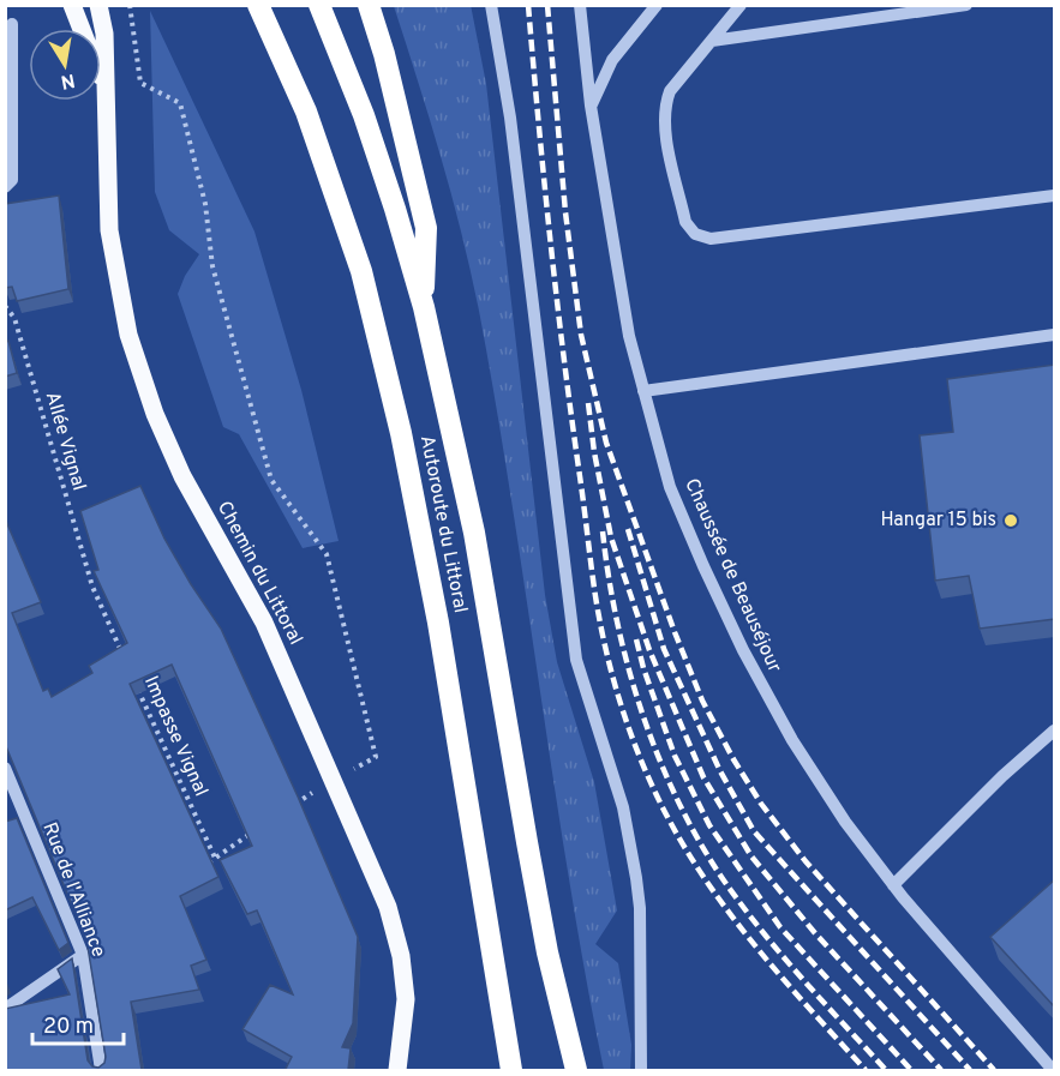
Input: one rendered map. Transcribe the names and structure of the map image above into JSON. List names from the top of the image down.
{
  "streets": {
    "highway": ["Autoroute du Littoral"],
    "main road": ["Chemin du Littoral"],
    "street": ["Chaussée de Beauséjour", "Rue de l'Alliance"],
    "path": ["Allée Vignal", "Impasse Vignal"]
  },
  "crossings": [
    ["Allée Vignal", "Impasse Vignal"]
  ],
  "places": ["Hangar 15 bis"],
  "scale_bar": "20 m",
  "north": "bottom"
}
